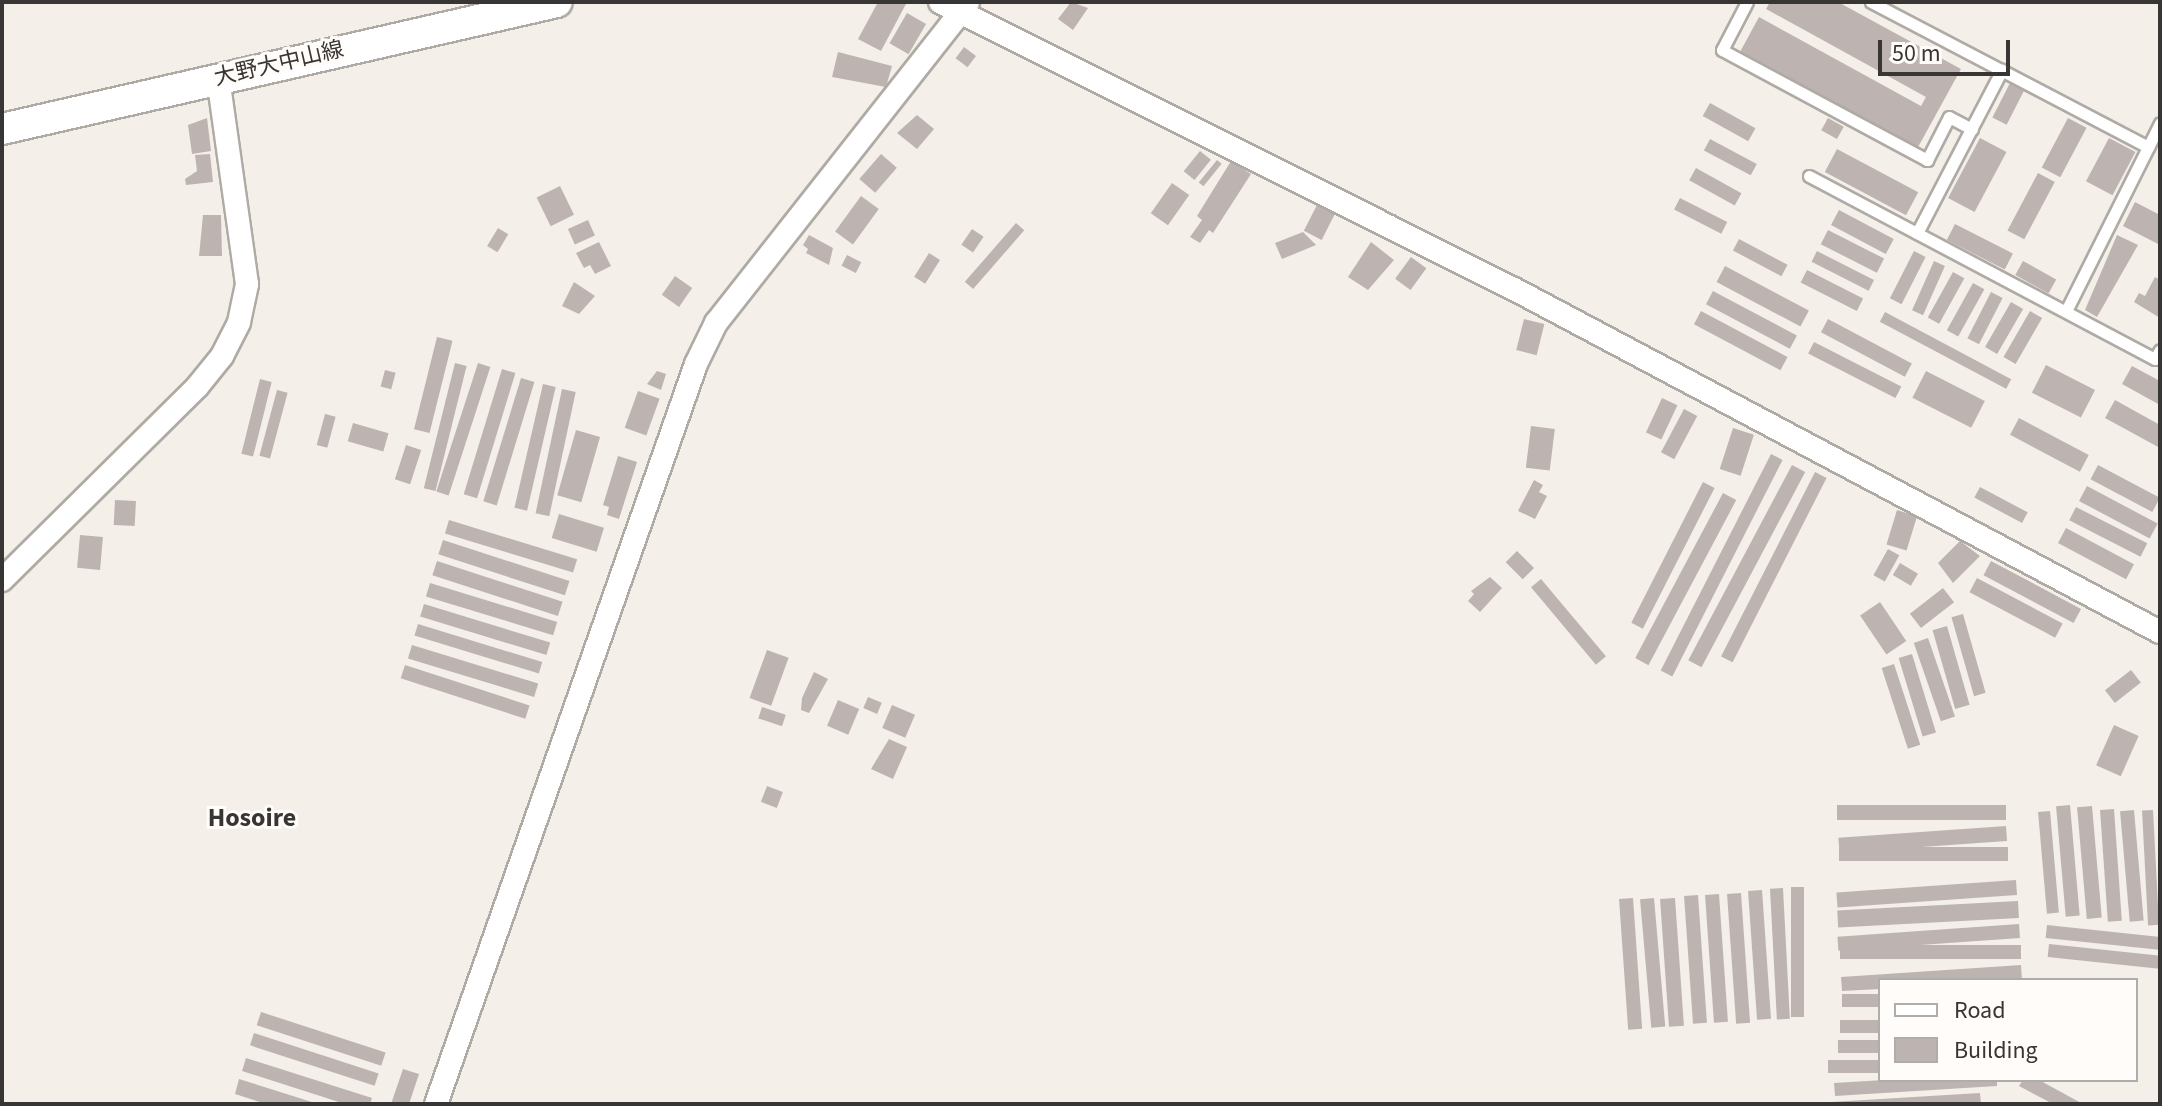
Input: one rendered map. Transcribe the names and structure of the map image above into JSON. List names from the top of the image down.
{
  "streets": {
    "main road": ["大野大中山線"]
  },
  "districts": ["Hosoire"],
  "legend": ["Road", "Building"],
  "scale_bar": "50 m"
}
